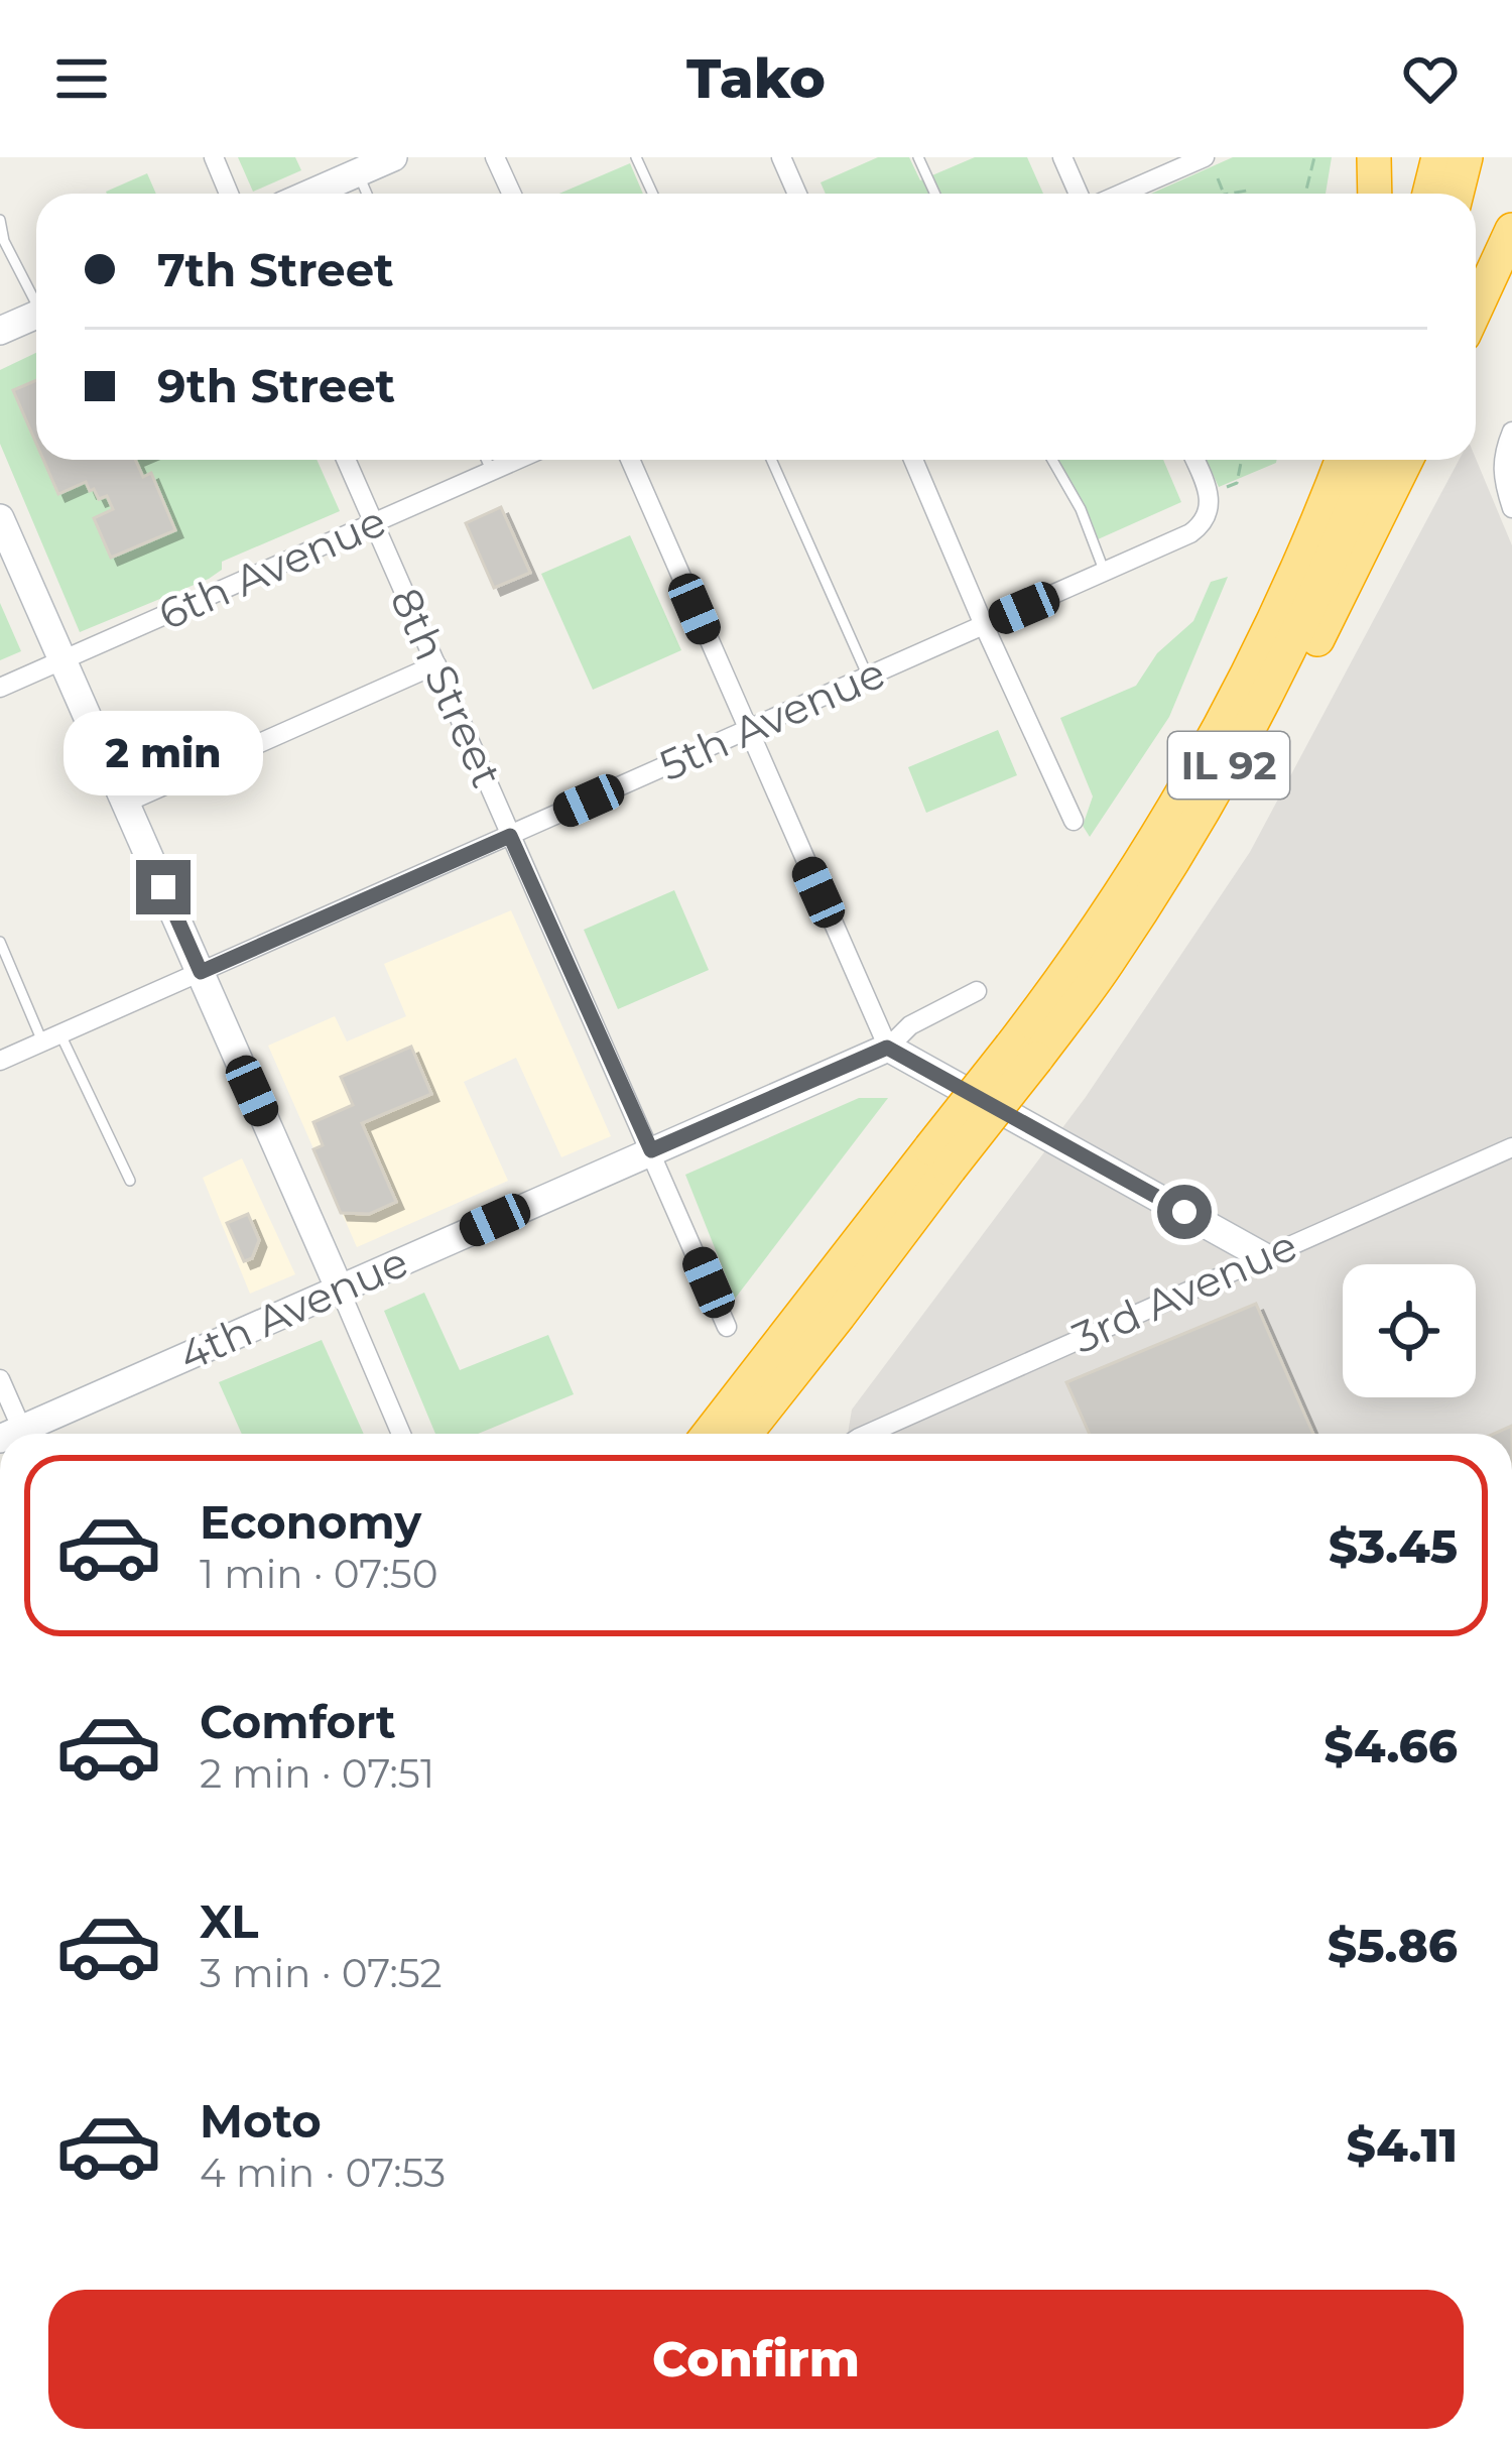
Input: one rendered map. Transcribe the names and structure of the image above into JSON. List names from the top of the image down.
{
  "streets": {
    "highway": ["IL 92"],
    "street": [
      "6th Avenue",
      "8th Street",
      "5th Avenue",
      "3rd Avenue",
      "4th Avenue"
    ]
  },
  "crossings": [
    ["6th Avenue", "8th Street"],
    ["8th Street", "5th Avenue"],
    ["8th Street", "4th Avenue"]
  ],
  "page": {
    "header": "Tako",
    "banner": ["7th Street", "9th Street"],
    "bubble": "2 min",
    "list": [
      {
        "name": "Economy",
        "note": "1 min · 07:50",
        "value": "$3.45"
      },
      {
        "name": "Comfort",
        "note": "2 min · 07:51",
        "value": "$4.66"
      },
      {
        "name": "XL",
        "note": "3 min · 07:52",
        "value": "$5.86"
      },
      {
        "name": "Moto",
        "note": "4 min · 07:53",
        "value": "$4.11"
      }
    ],
    "buttons": "Confirm"
  }
}
